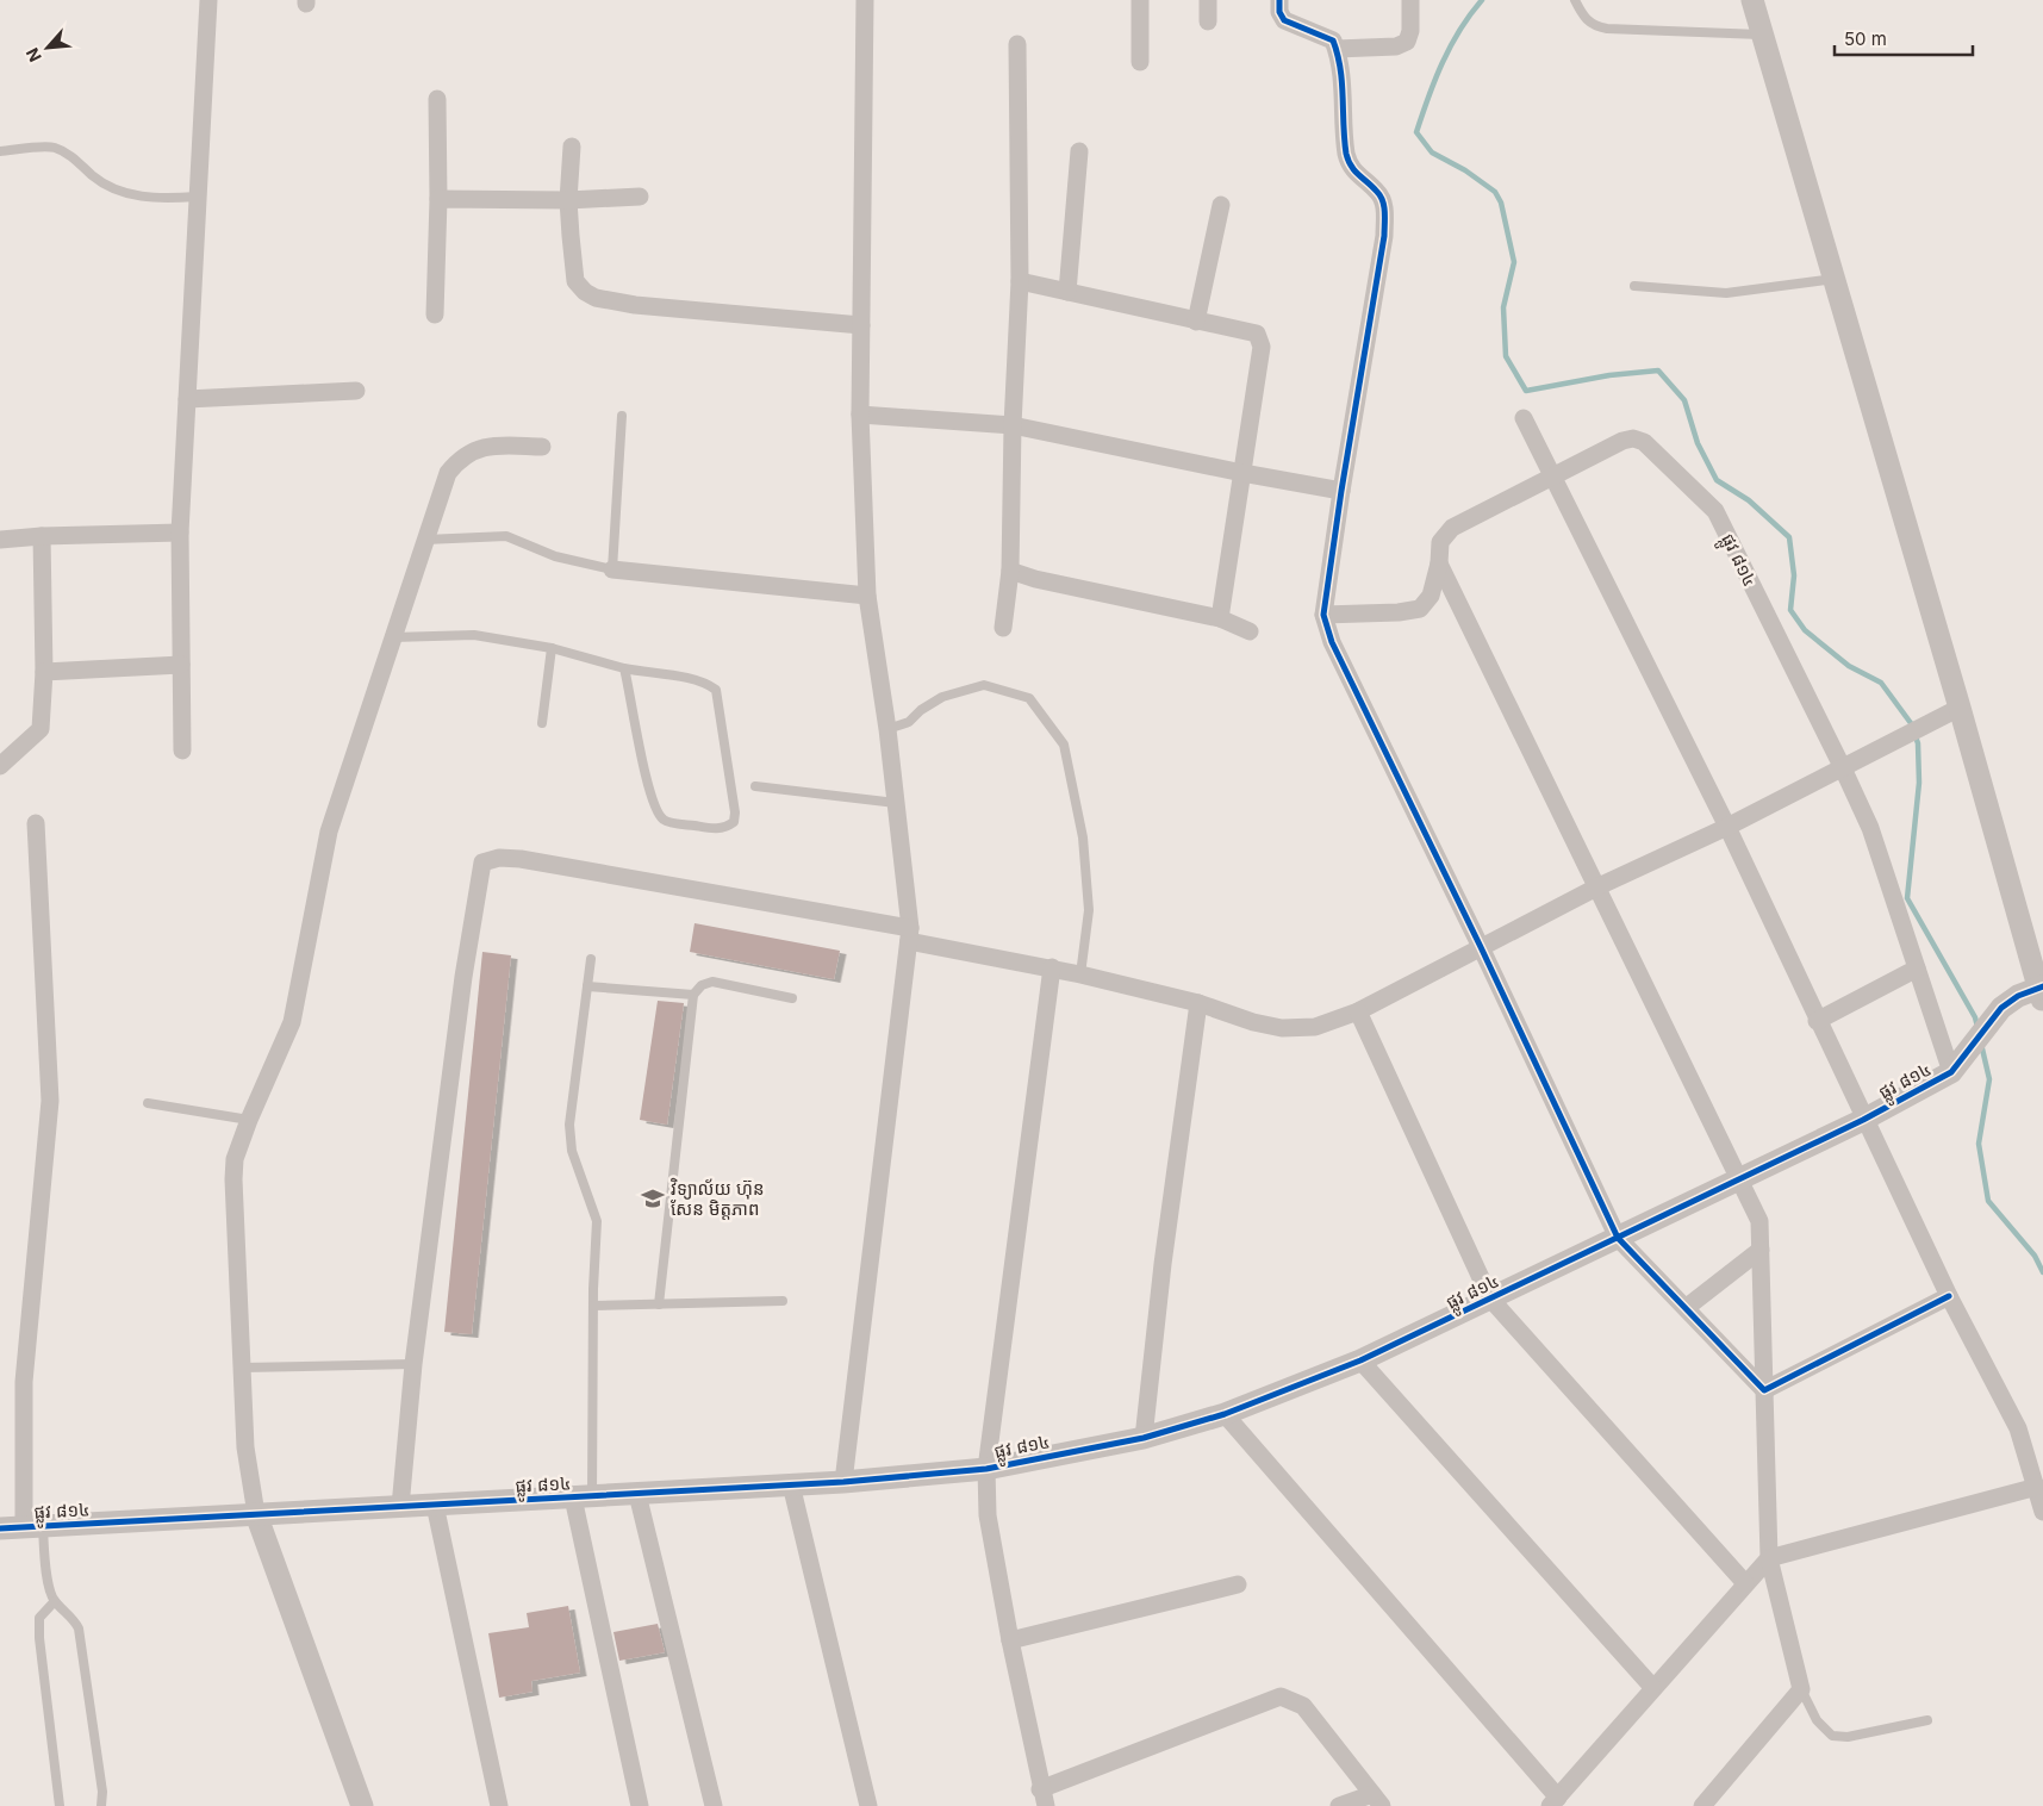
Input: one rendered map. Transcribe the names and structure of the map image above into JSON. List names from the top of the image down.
{
  "streets": {
    "street": ["ផ្លូវ ៨១៤"]
  },
  "places": {
    "school or university": ["វិទ្យាល័យ ហ៊ុន សែន មិត្តភាព"]
  },
  "scale_bar": "50 m",
  "north": "bottom left"
}
